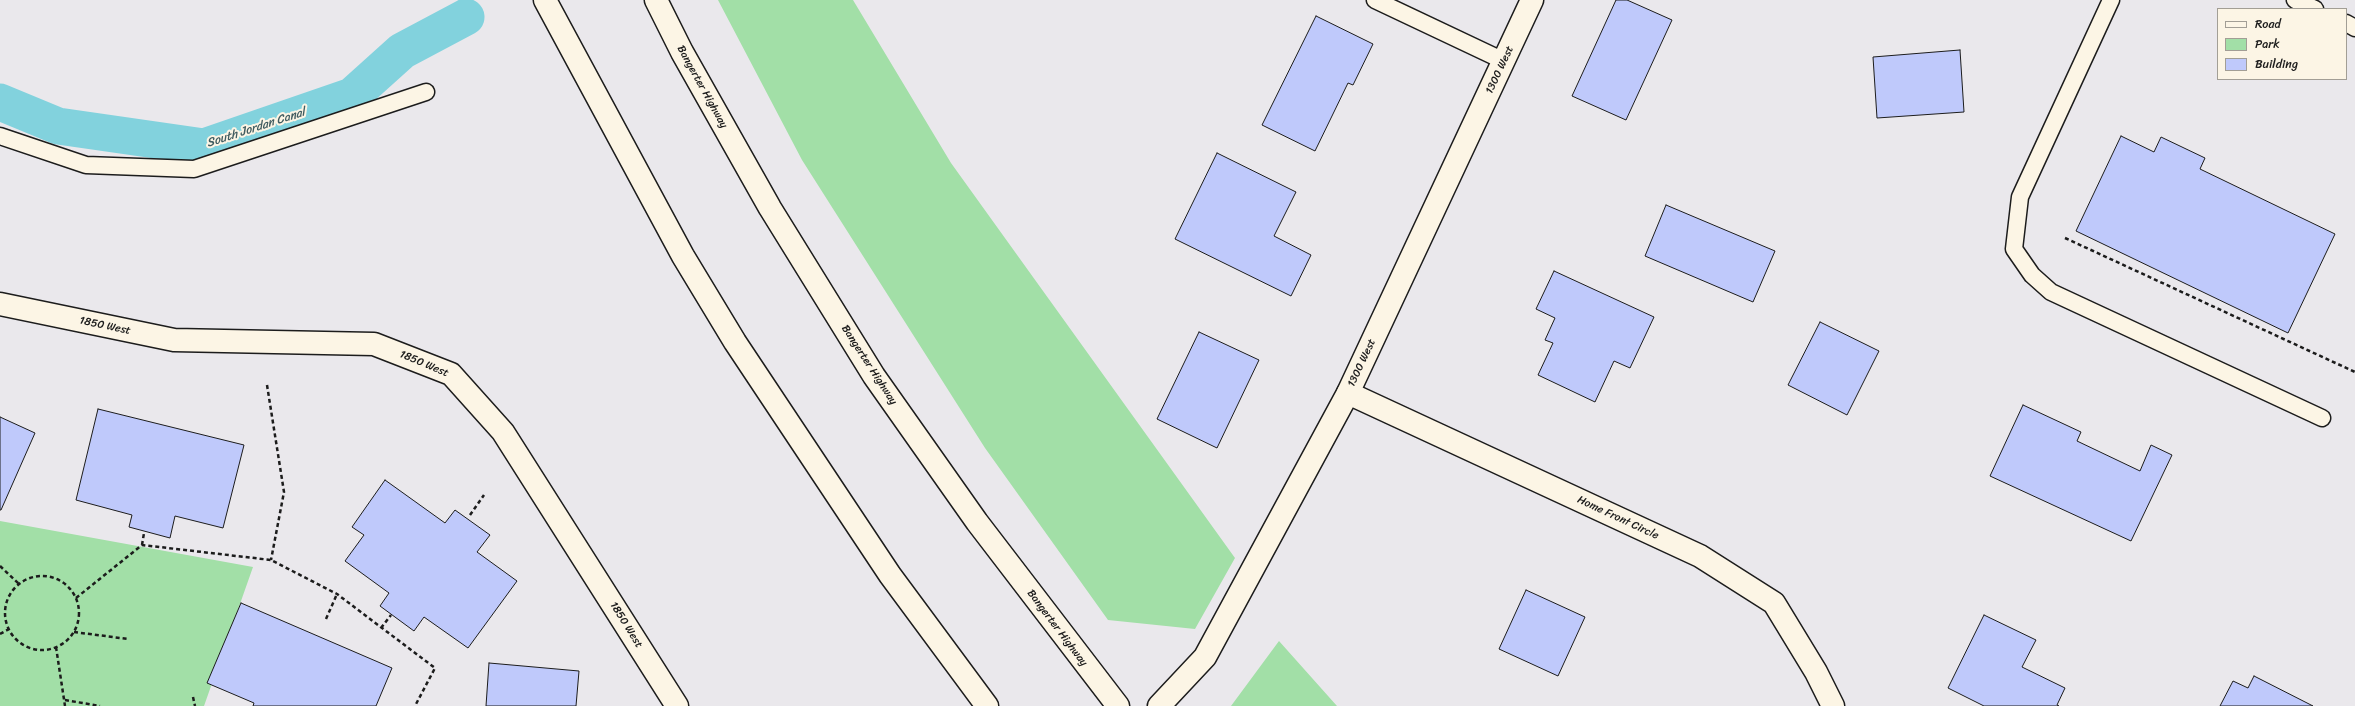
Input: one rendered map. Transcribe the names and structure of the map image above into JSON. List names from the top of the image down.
{
  "streets": {
    "main road": [
      "1300 West",
      "Bangerter Highway",
      "1850 West",
      "Home Front Circle"
    ]
  },
  "crossings": [
    ["1300 West", "Home Front Circle"]
  ],
  "water": ["South Jordan Canal"],
  "legend": ["Road", "Park", "Building"]
}
